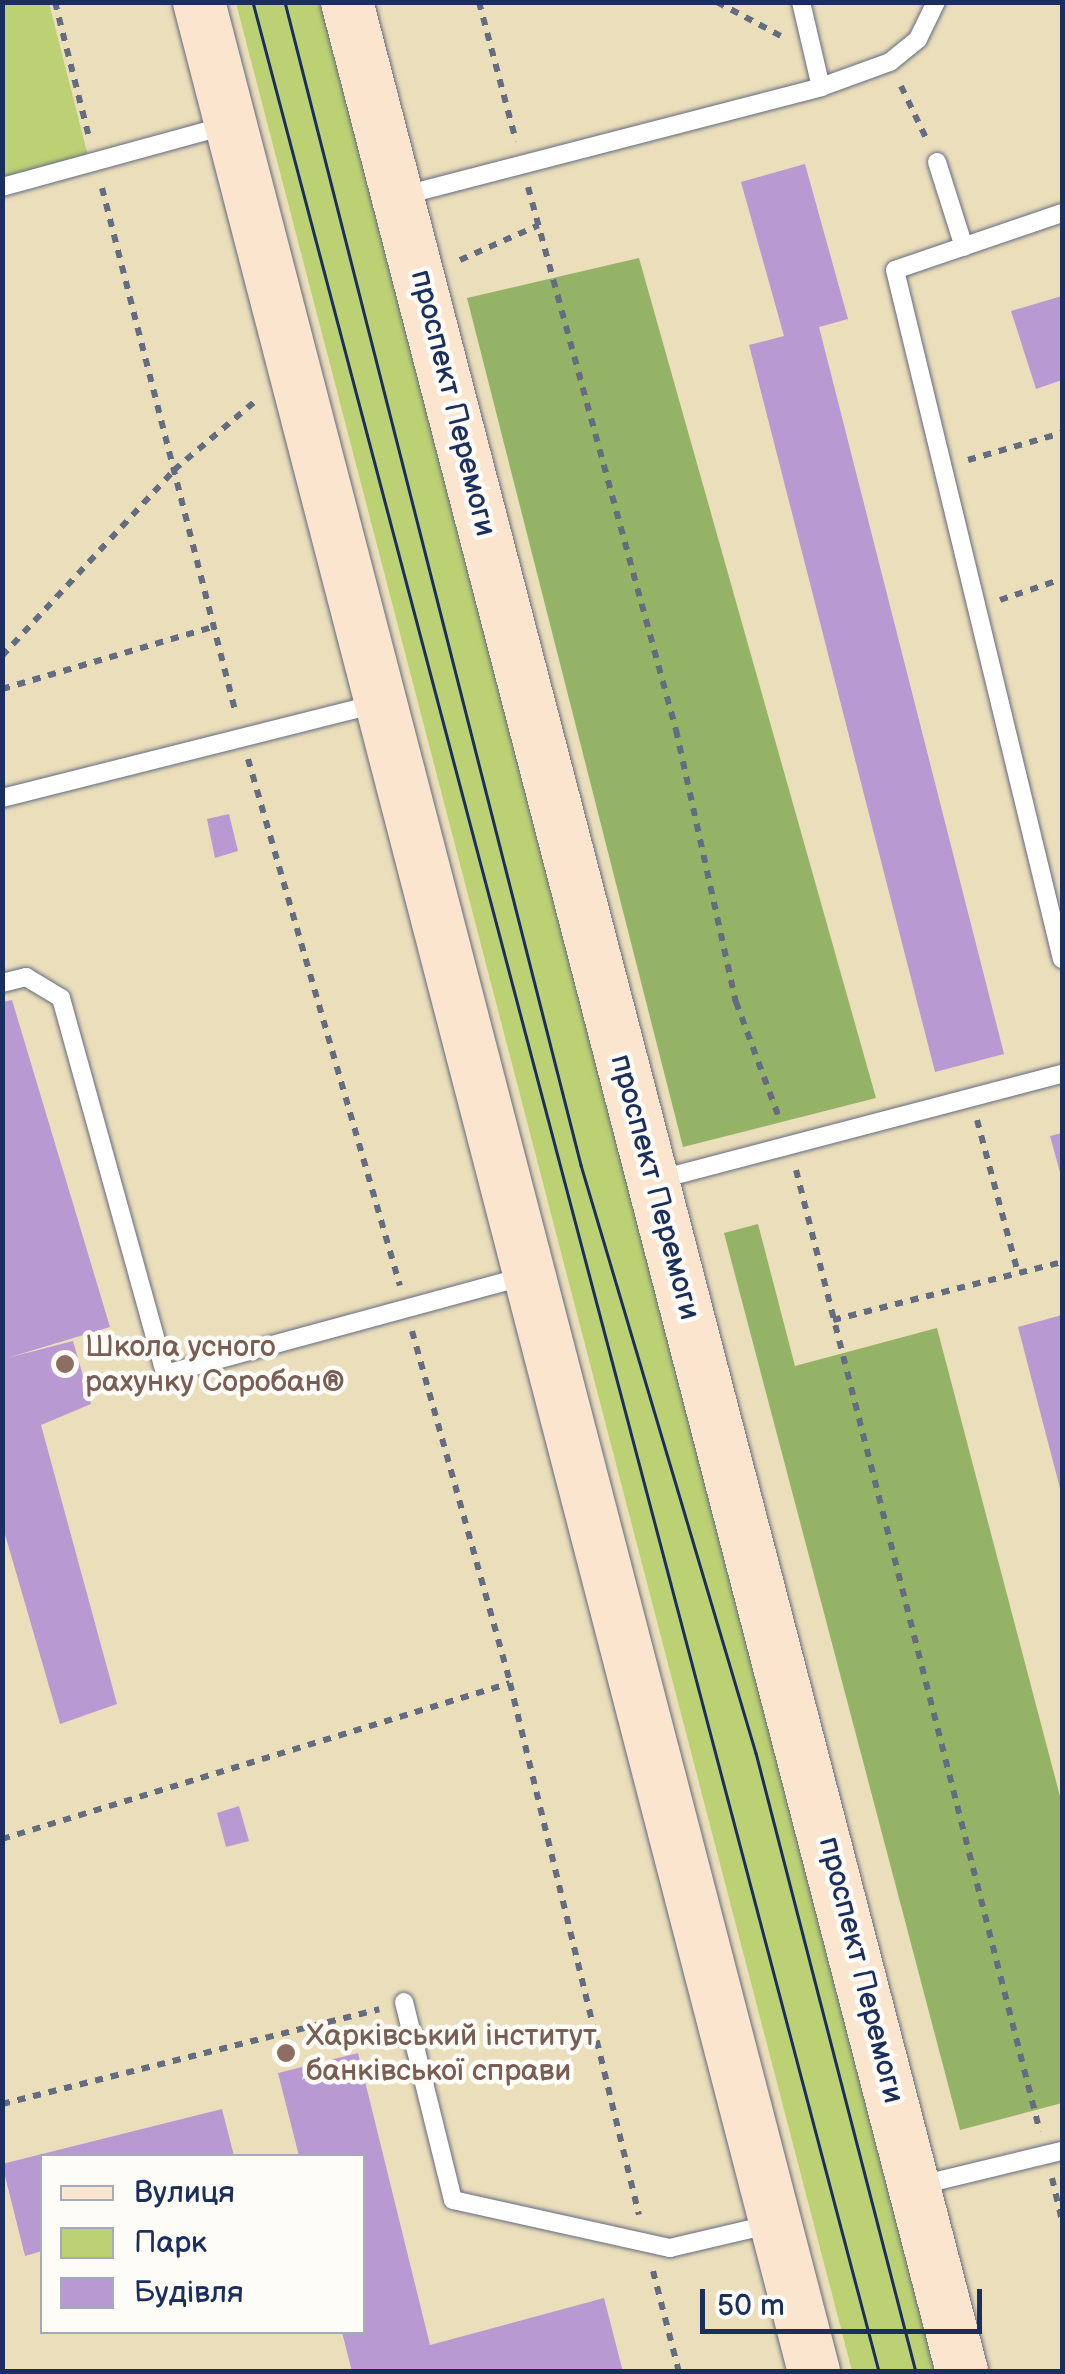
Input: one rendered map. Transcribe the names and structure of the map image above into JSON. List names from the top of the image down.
{
  "streets": {
    "main road": ["проспект Перемоги"]
  },
  "places": ["Школа усного рахунку Соробан®", "Харківський інститут банківської справи"],
  "legend": ["Вулиця", "Парк", "Будівля"],
  "scale_bar": "50 m"
}
